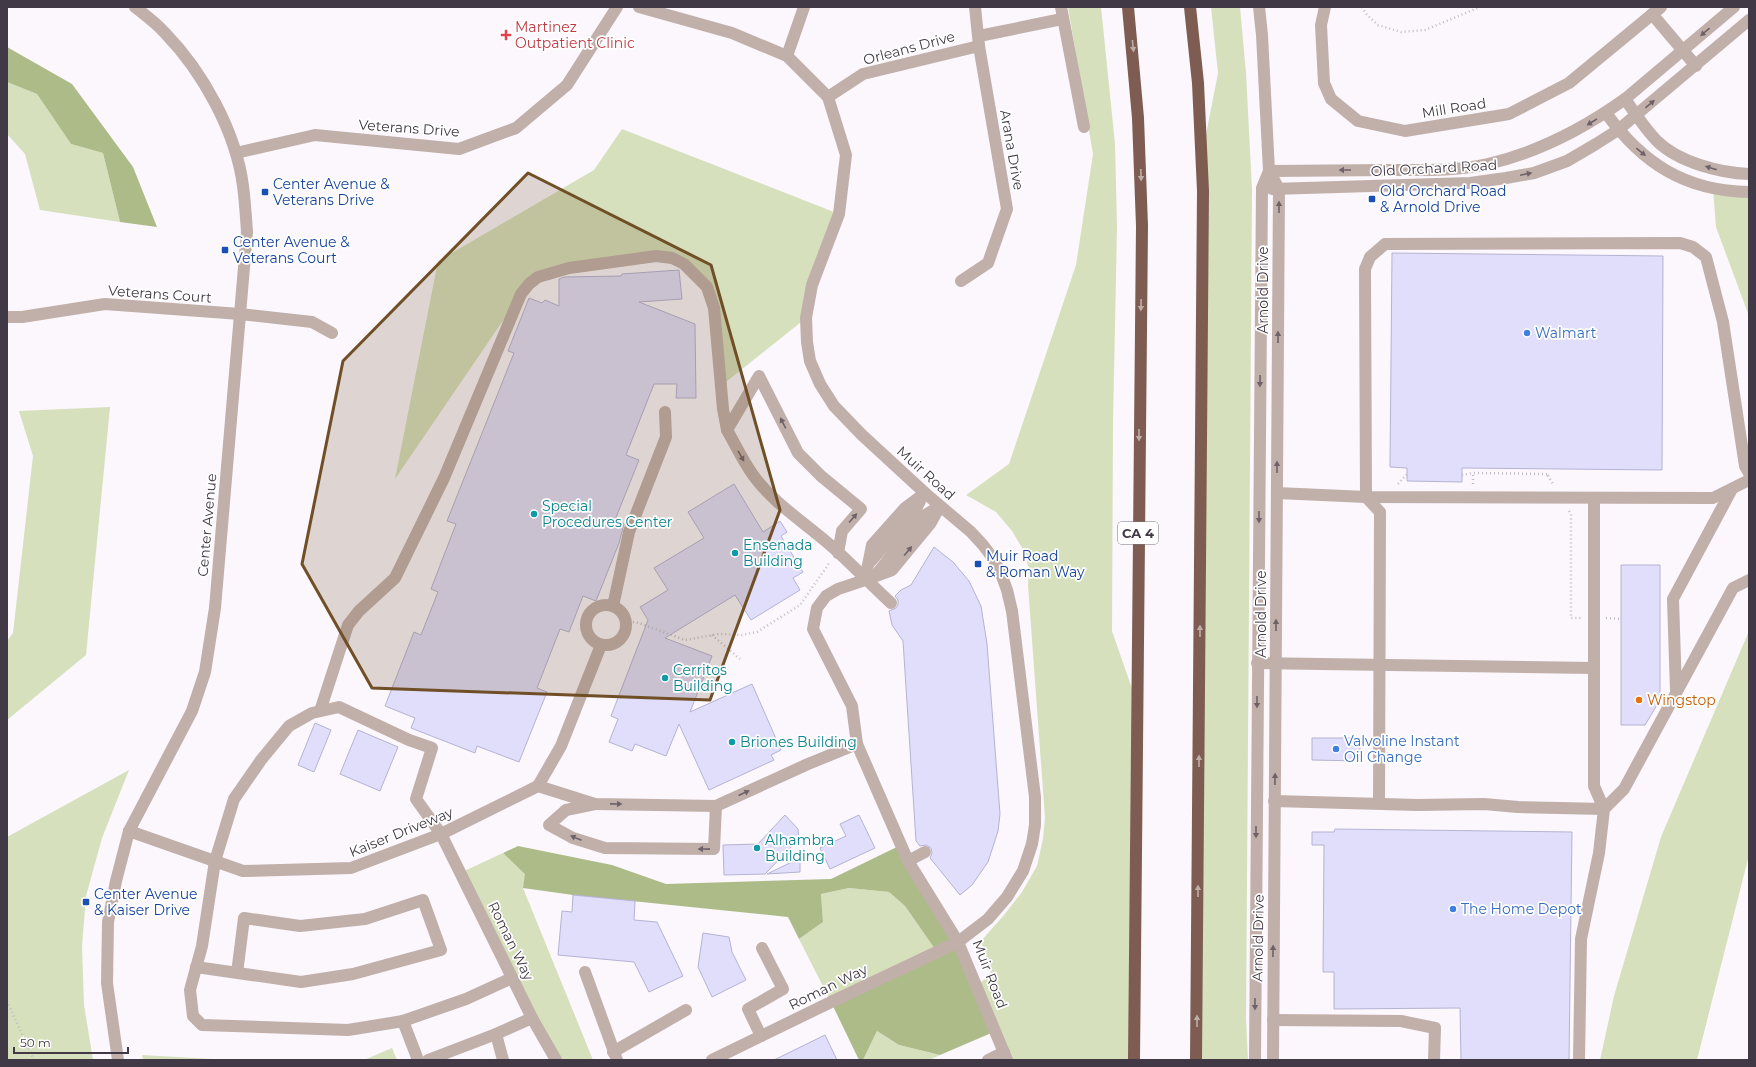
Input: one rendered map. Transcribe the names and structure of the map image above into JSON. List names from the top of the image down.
{
  "streets": {
    "highway": ["CA 4"],
    "street": [
      "Orleans Drive",
      "Mill Road",
      "Veterans Drive",
      "Arana Drive",
      "Old Orchard Road",
      "Arnold Drive",
      "Veterans Court",
      "Muir Road",
      "Center Avenue",
      "Kaiser Driveway",
      "Roman Way"
    ]
  },
  "crossings": [
    ["Orleans Drive", "Arana Drive"],
    ["Orleans Drive", "Muir Road"],
    ["Mill Road", "Old Orchard Road"],
    ["Veterans Drive", "Center Avenue"],
    ["Old Orchard Road", "Arnold Drive"],
    ["Veterans Court", "Center Avenue"],
    ["Muir Road", "Roman Way"],
    ["Center Avenue", "Kaiser Driveway"],
    ["Kaiser Driveway", "Roman Way"]
  ],
  "places": {
    "health": ["Martinez Outpatient Clinic"],
    "transit": [
      "Center Avenue & Veterans Drive",
      "Old Orchard Road & Arnold Drive",
      "Center Avenue & Veterans Court",
      "Muir Road & Roman Way",
      "Center Avenue & Kaiser Drive"
    ],
    "other": [
      "Walmart",
      "Special Procedures Center",
      "Ensenada Building",
      "Cerritos Building",
      "Wingstop",
      "Briones Building",
      "Valvoline Instant Oil Change",
      "Alhambra Building",
      "The Home Depot"
    ]
  },
  "scale_bar": "50 m"
}
